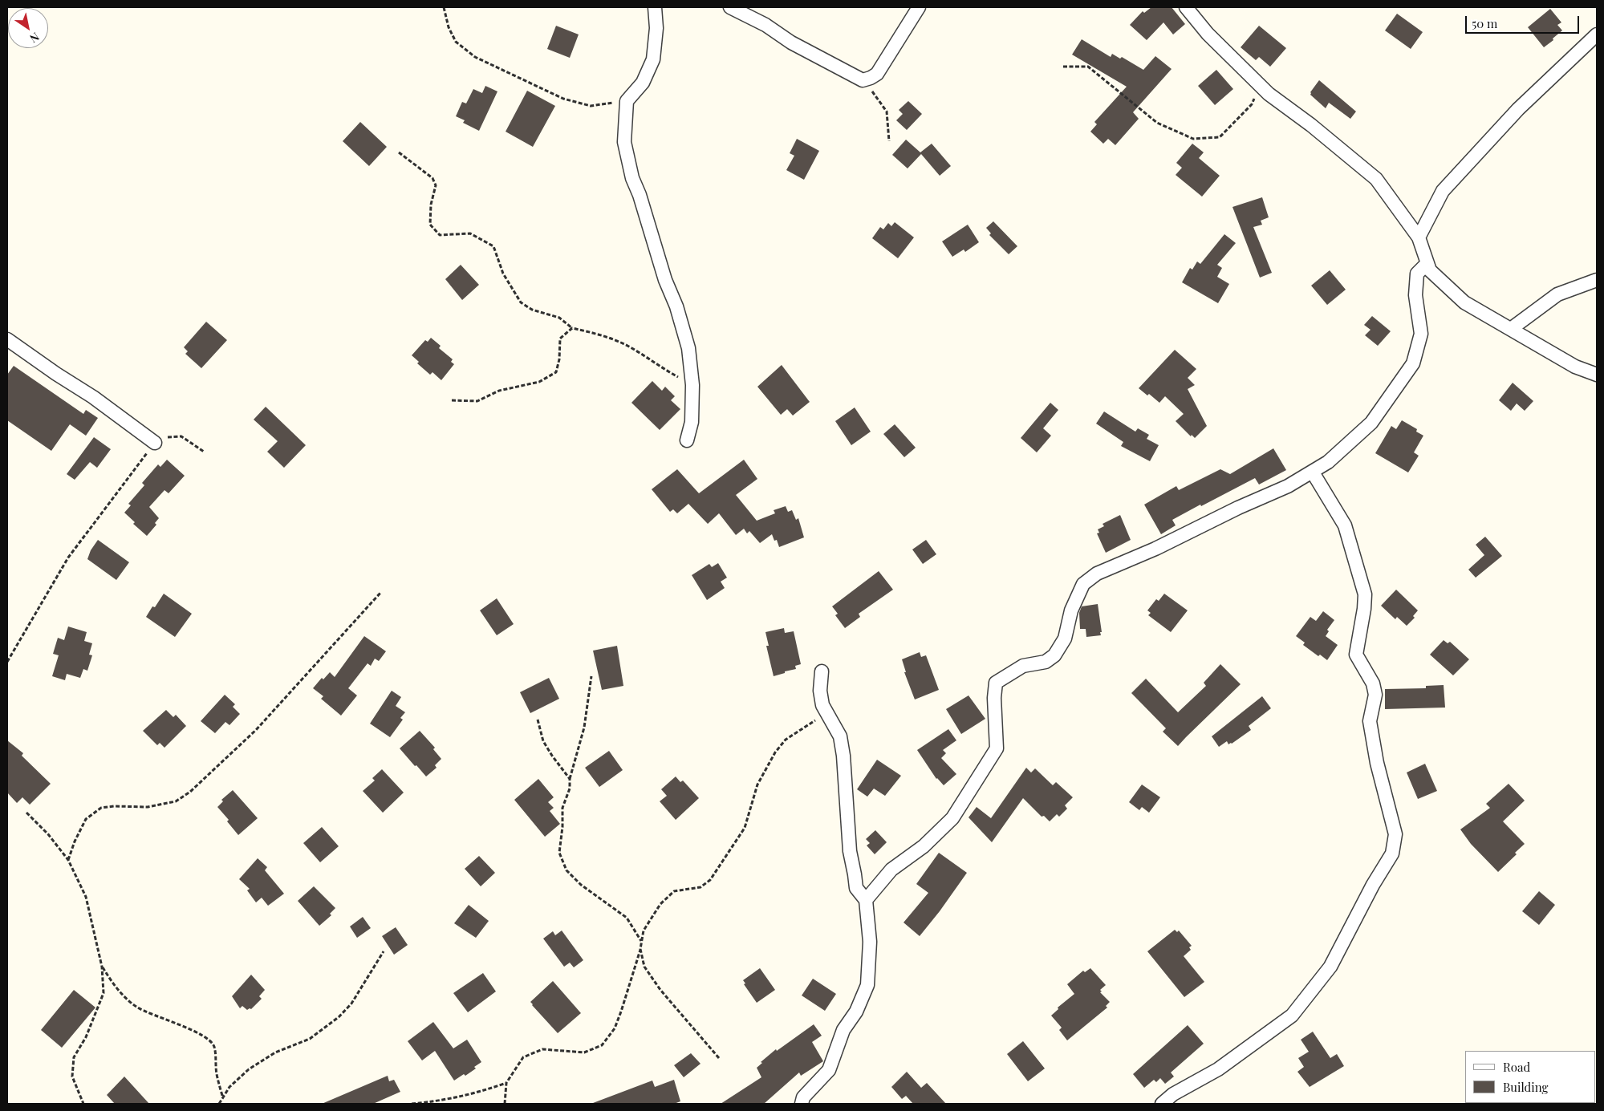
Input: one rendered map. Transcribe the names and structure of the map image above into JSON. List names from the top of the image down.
{
  "legend": ["Road", "Building"],
  "scale_bar": "50 m",
  "north": "bottom right"
}
